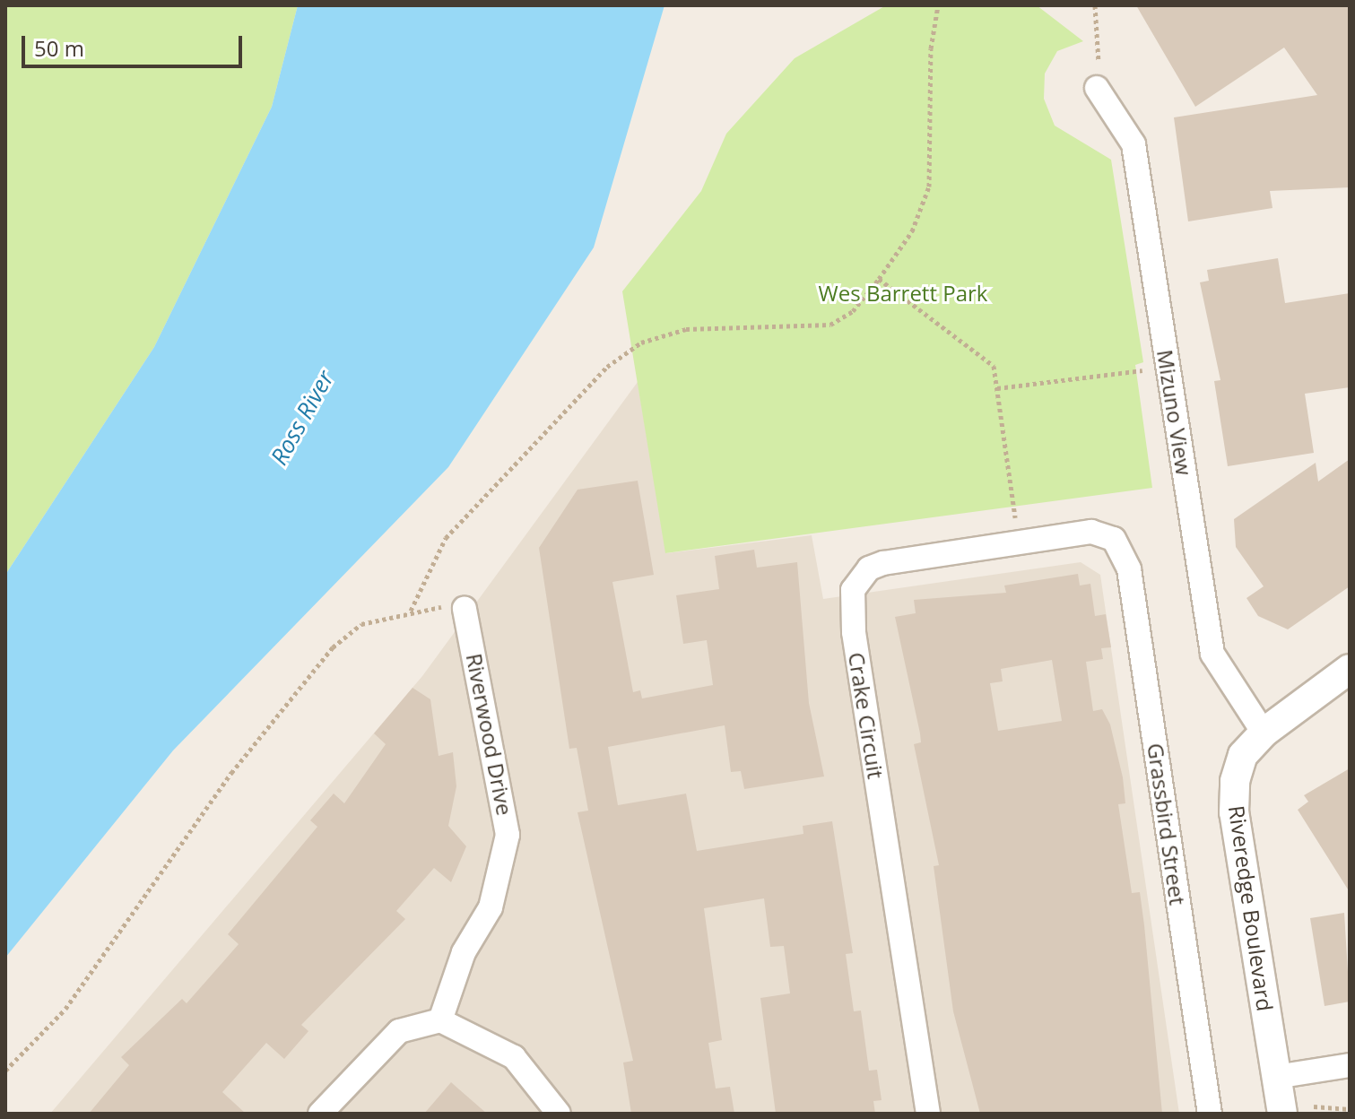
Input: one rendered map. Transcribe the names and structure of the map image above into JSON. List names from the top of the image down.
{
  "streets": {
    "street": [
      "Mizuno View",
      "Crake Circuit",
      "Riverwood Drive",
      "Grassbird Street",
      "Riveredge Boulevard"
    ]
  },
  "crossings": [
    ["Mizuno View", "Riveredge Boulevard"],
    ["Crake Circuit", "Grassbird Street"]
  ],
  "water": ["Ross River"],
  "parks": ["Wes Barrett Park"],
  "scale_bar": "50 m"
}
